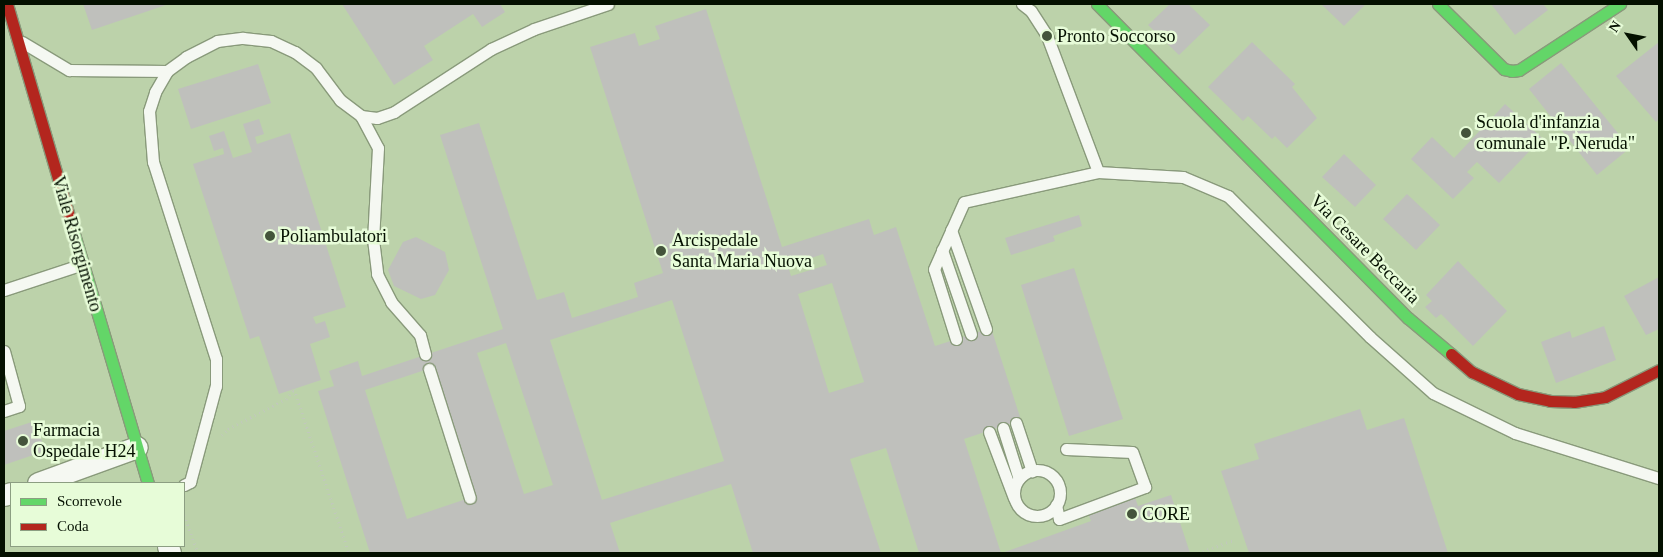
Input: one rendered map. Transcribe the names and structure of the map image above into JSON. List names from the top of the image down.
{
  "streets": {
    "street": ["Viale Risorgimento", "Via Cesare Beccaria"]
  },
  "places": [
    "Pronto Soccorso",
    "Scuola d'infanzia comunale \"P. Neruda\"",
    "Poliambulatori",
    "Arcispedale Santa Maria Nuova",
    "Farmacia Ospedale H24",
    "CORE"
  ],
  "legend": ["Scorrevole", "Coda"],
  "north": "top left"
}
